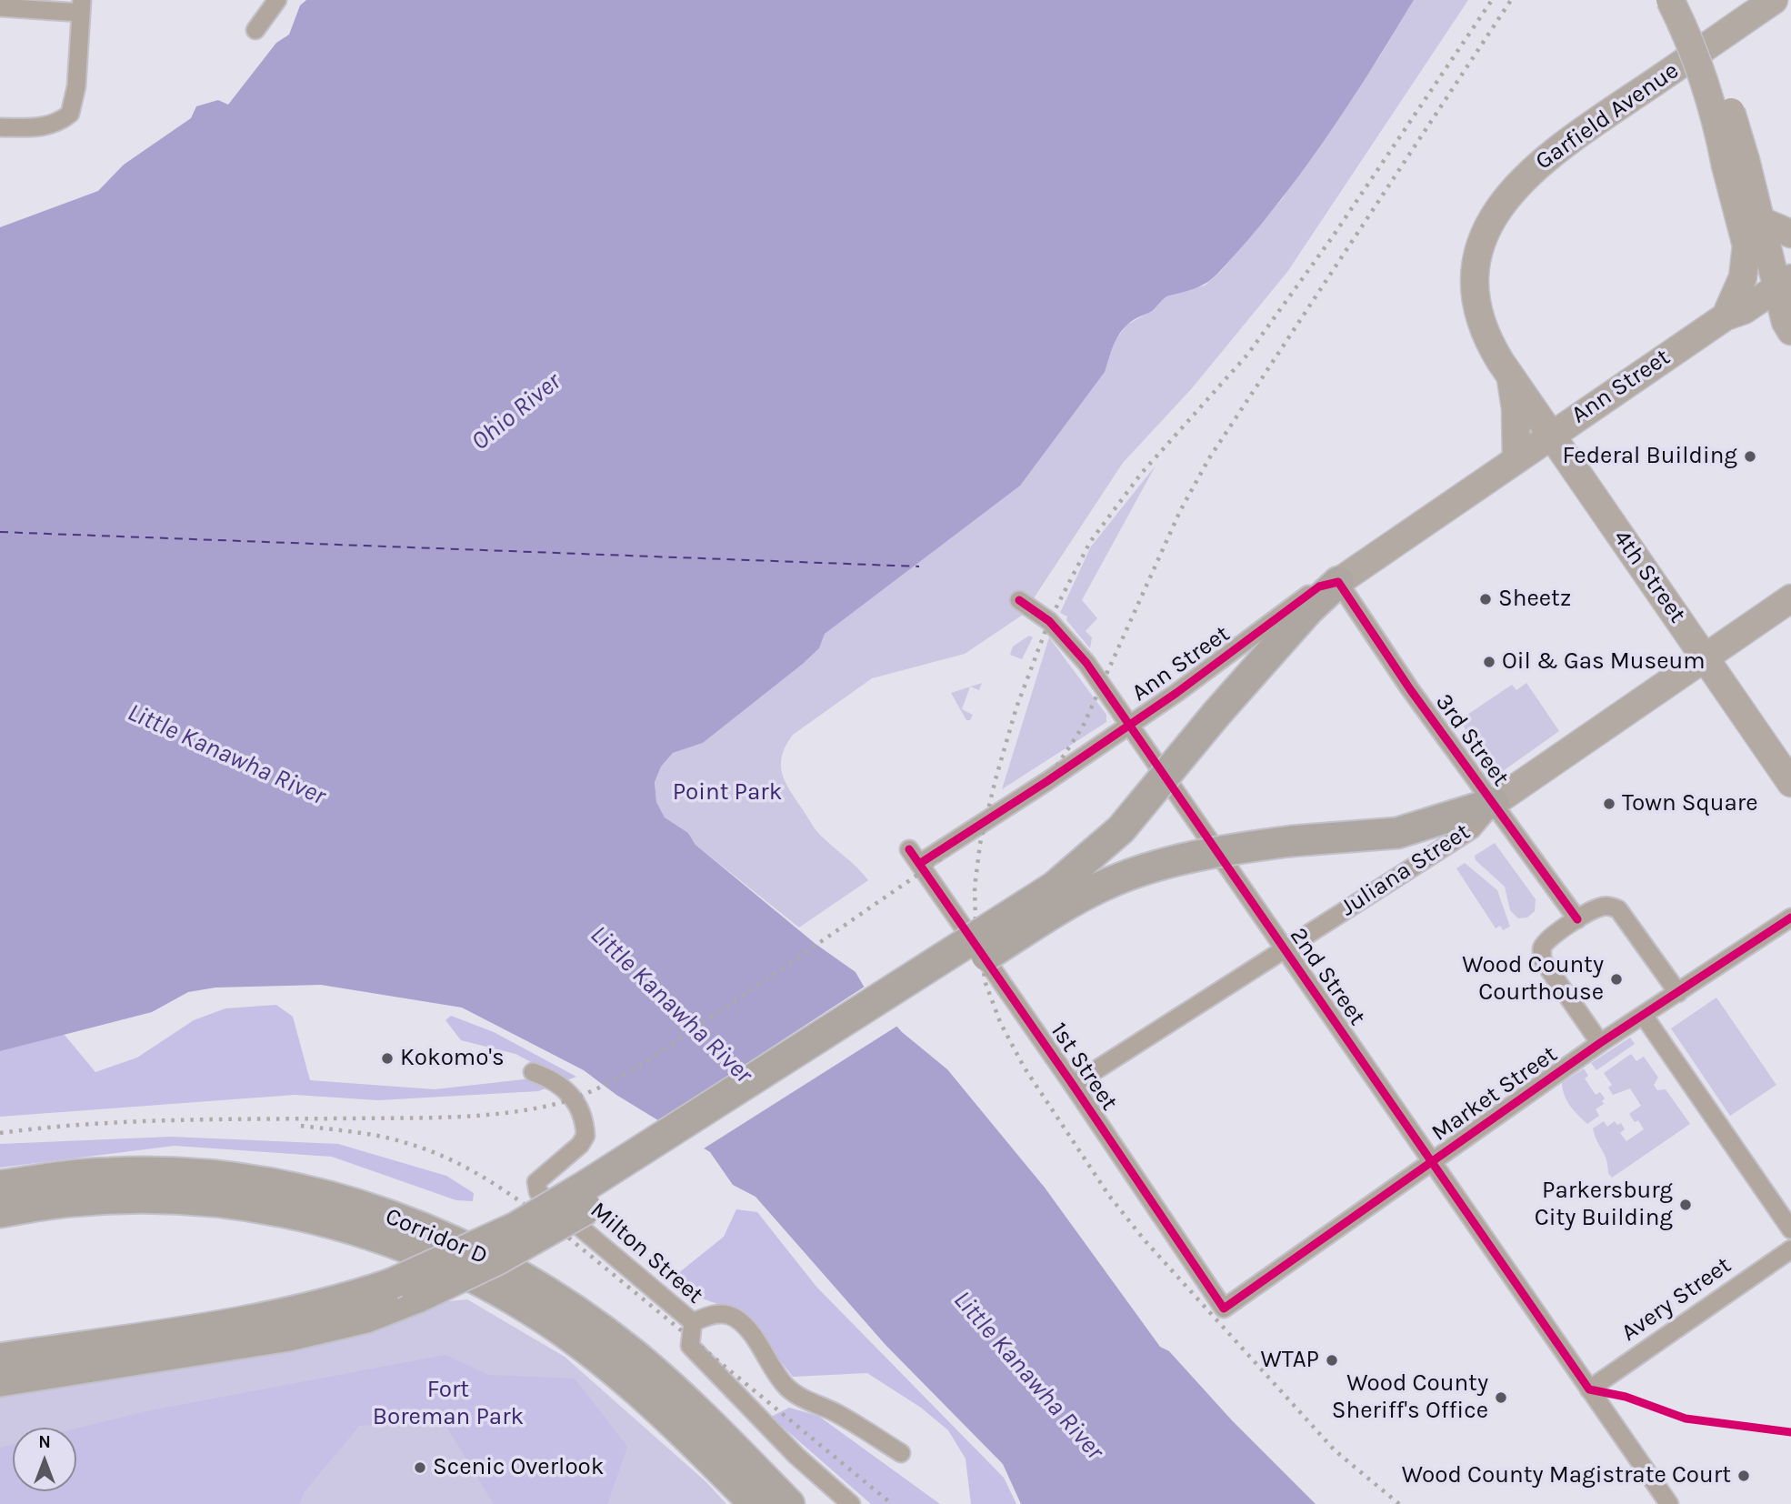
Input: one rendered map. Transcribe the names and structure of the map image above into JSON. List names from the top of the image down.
{
  "streets": {
    "highway": ["Corridor D"],
    "main road": [
      "Garfield Avenue",
      "Ann Street",
      "4th Street",
      "Juliana Street"
    ],
    "street": [
      "3rd Street",
      "2nd Street",
      "1st Street",
      "Market Street",
      "Milton Street",
      "Avery Street"
    ]
  },
  "crossings": [
    ["Garfield Avenue", "Ann Street"],
    ["Garfield Avenue", "4th Street"],
    ["Ann Street", "4th Street"],
    ["Ann Street", "3rd Street"],
    ["Ann Street", "2nd Street"],
    ["Ann Street", "1st Street"],
    ["4th Street", "Juliana Street"],
    ["3rd Street", "Juliana Street"],
    ["Juliana Street", "2nd Street"],
    ["Juliana Street", "1st Street"],
    ["2nd Street", "Market Street"],
    ["2nd Street", "Avery Street"],
    ["1st Street", "Market Street"]
  ],
  "water": ["Ohio River", "Little Kanawha River"],
  "parks": ["Point Park", "Fort Boreman Park"],
  "places": [
    "Federal Building",
    "Sheetz",
    "Oil & Gas Museum",
    "Town Square",
    "Wood County Courthouse",
    "Kokomo's",
    "Parkersburg City Building",
    "WTAP",
    "Wood County Sheriff's Office",
    "Scenic Overlook",
    "Wood County Magistrate Court"
  ],
  "north": "top"
}
